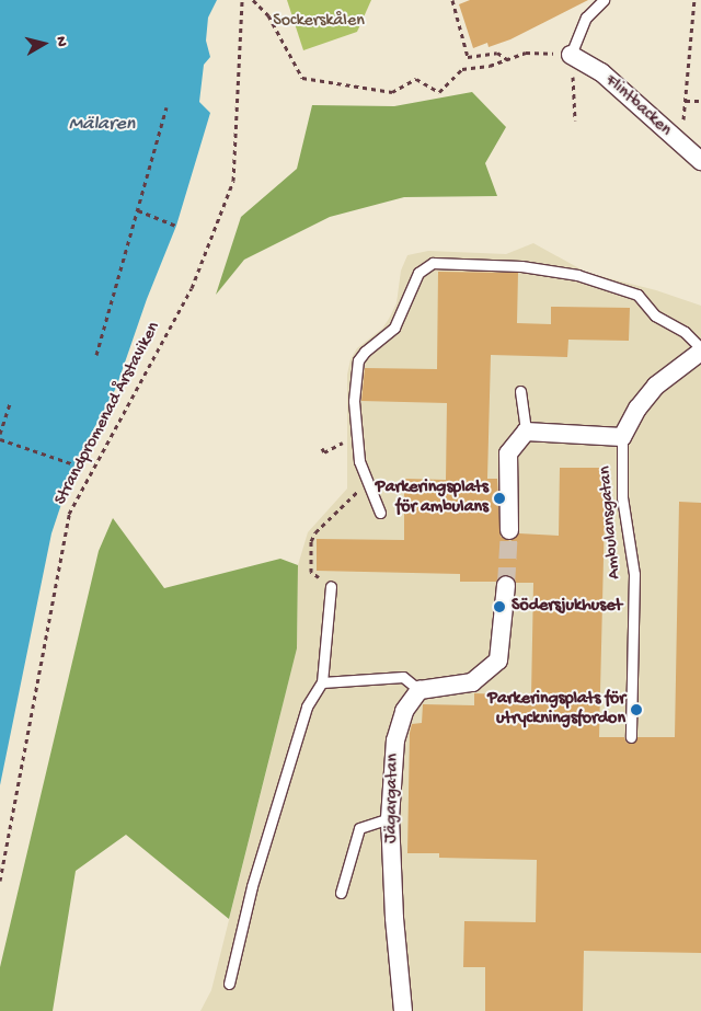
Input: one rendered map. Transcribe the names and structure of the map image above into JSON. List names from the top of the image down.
{
  "streets": {
    "street": ["Flintbacken", "Jägargatan"],
    "lane": ["Ambulansgatan"],
    "path": ["Strandpromenad Årstaviken"]
  },
  "water": ["Mälaren"],
  "parks": ["Sockerskålen"],
  "places": ["Parkeringsplats för ambulans", "Södersjukhuset", "Parkeringsplats för utryckningsfordon"],
  "north": "right"
}
